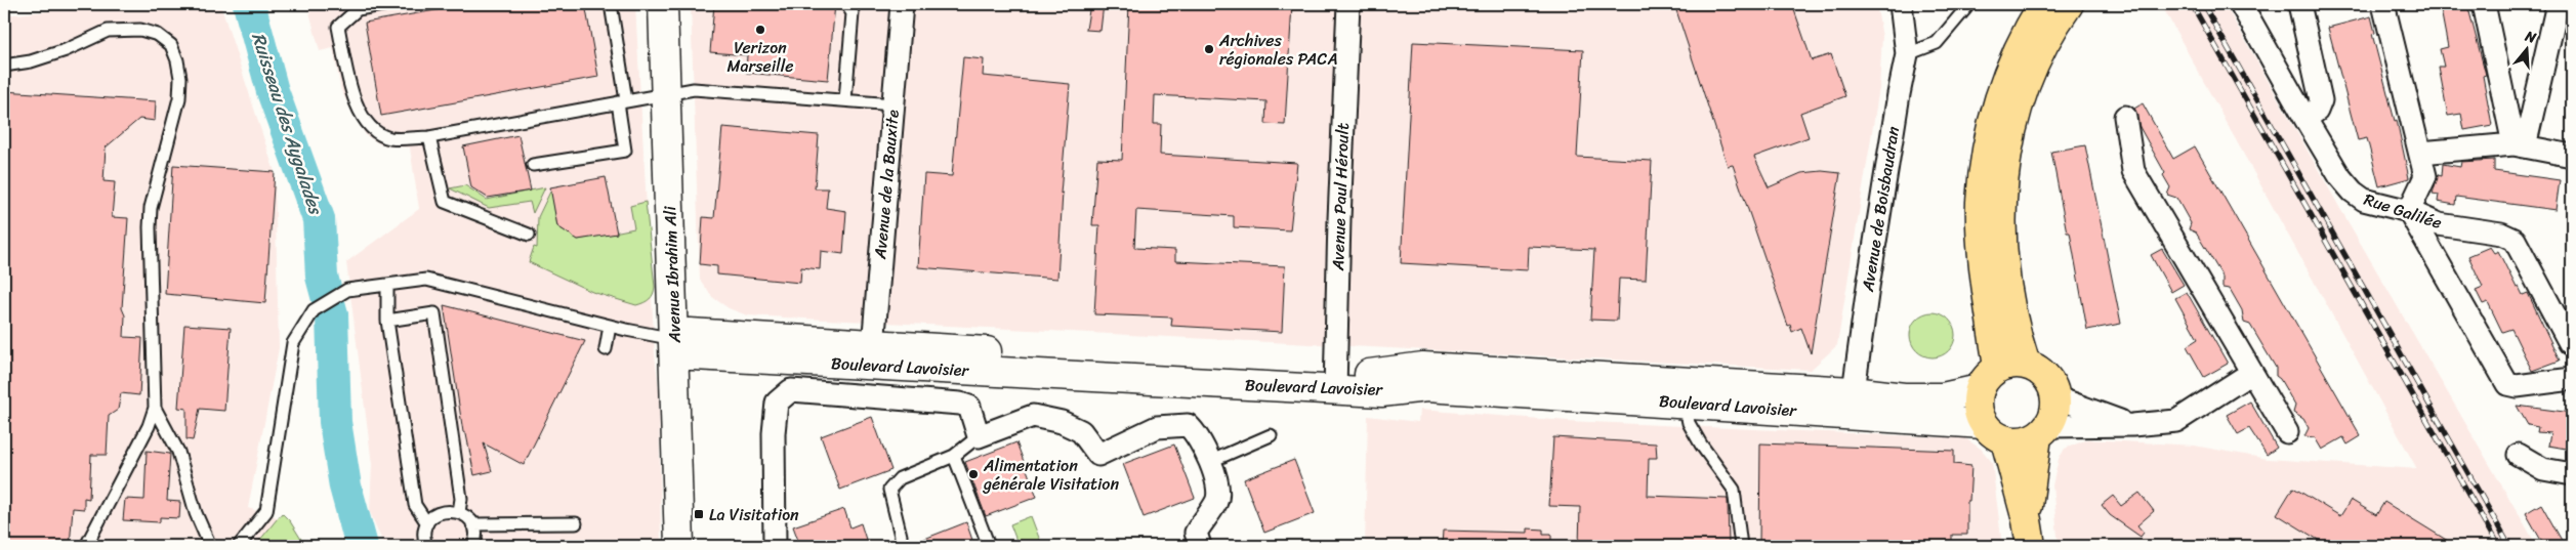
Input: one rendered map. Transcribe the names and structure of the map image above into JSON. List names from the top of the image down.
{
  "streets": {
    "street": [
      "Avenue de la Bauxite",
      "Avenue Paul Héroult",
      "Avenue de Boisbaudran",
      "Rue Galilée",
      "Avenue Ibrahim Ali",
      "Boulevard Lavoisier"
    ]
  },
  "crossings": [
    ["Avenue de la Bauxite", "Boulevard Lavoisier"],
    ["Avenue Paul Héroult", "Boulevard Lavoisier"],
    ["Avenue de Boisbaudran", "Boulevard Lavoisier"],
    ["Avenue Ibrahim Ali", "Boulevard Lavoisier"]
  ],
  "water": ["Ruisseau des Aygalades"],
  "places": {
    "other": ["Verizon Marseille", "Archives régionales PACA", "Alimentation générale Visitation"],
    "transit": ["La Visitation"]
  },
  "north": "top"
}
